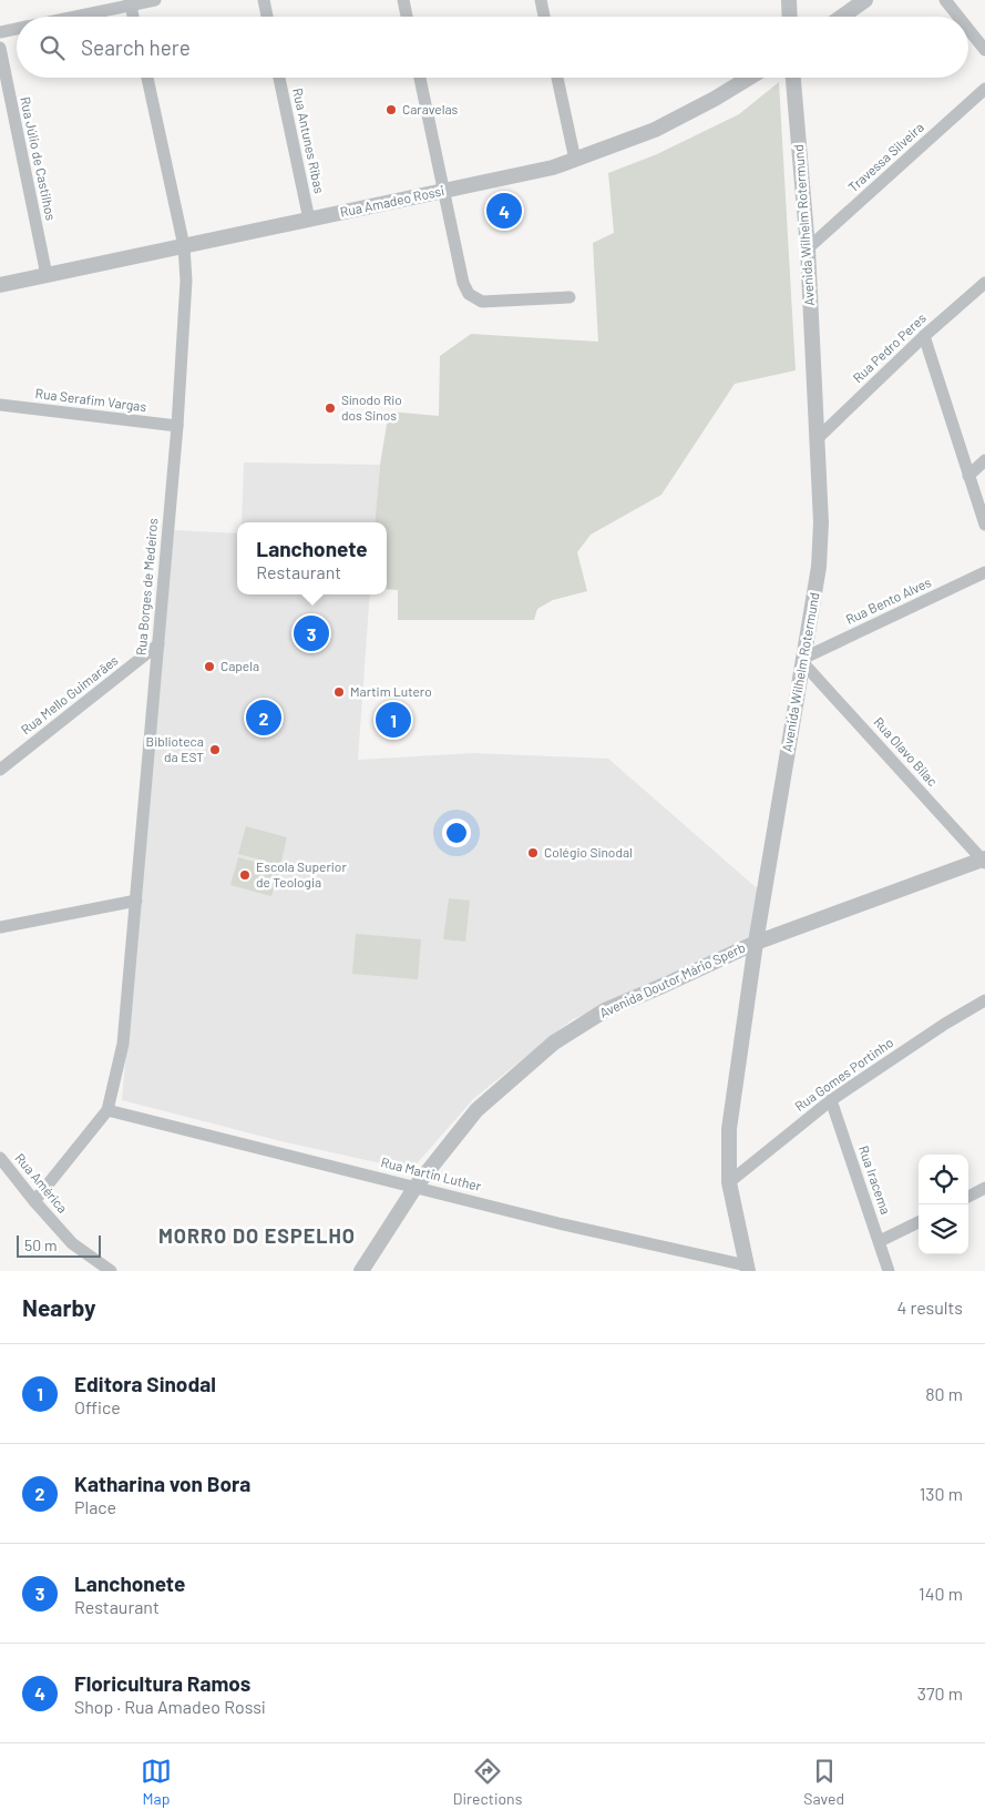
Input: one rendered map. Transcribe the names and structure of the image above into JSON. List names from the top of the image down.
{
  "streets": {
    "street": [
      "Rua Antunes Ribas",
      "Travessa Silveira",
      "Rua Júlio de Castilhos",
      "Rua Amadeo Rossi",
      "Avenida Wilhelm Rotermund",
      "Rua Pedro Peres",
      "Rua Serafim Vargas",
      "Rua Borges de Medeiros",
      "Rua Bento Alves",
      "Rua Mello Guimarães",
      "Rua Olavo Bilac",
      "Avenida Doutor Mário Sperb",
      "Rua Gomes Portinho",
      "Rua Martin Luther",
      "Rua Iracema",
      "Rua América"
    ]
  },
  "crossings": [
    ["Rua Antunes Ribas", "Rua Amadeo Rossi"],
    ["Travessa Silveira", "Avenida Wilhelm Rotermund"],
    ["Rua Júlio de Castilhos", "Rua Amadeo Rossi"],
    ["Rua Amadeo Rossi", "Rua Borges de Medeiros"],
    ["Avenida Wilhelm Rotermund", "Rua Pedro Peres"],
    ["Avenida Wilhelm Rotermund", "Rua Bento Alves"],
    ["Avenida Wilhelm Rotermund", "Rua Olavo Bilac"],
    ["Avenida Wilhelm Rotermund", "Avenida Doutor Mário Sperb"],
    ["Avenida Wilhelm Rotermund", "Rua Gomes Portinho"],
    ["Avenida Wilhelm Rotermund", "Rua Martin Luther"],
    ["Rua Serafim Vargas", "Rua Borges de Medeiros"],
    ["Rua Borges de Medeiros", "Rua Mello Guimarães"],
    ["Rua Borges de Medeiros", "Rua Martin Luther"],
    ["Rua Bento Alves", "Rua Olavo Bilac"],
    ["Rua Olavo Bilac", "Avenida Doutor Mário Sperb"],
    ["Avenida Doutor Mário Sperb", "Rua Martin Luther"],
    ["Rua Gomes Portinho", "Rua Iracema"]
  ],
  "districts": ["MORRO DO ESPELHO"],
  "places": [
    "Caravelas",
    "Sínodo Rio dos Sinos",
    "Capela",
    "Martim Lutero",
    "Biblioteca da EST",
    "Colégio Sinodal",
    "Escola Superior de Teologia"
  ],
  "scale_bar": "50 m",
  "page": {
    "search": "Search here",
    "pins": [
      "4",
      "3",
      "2",
      "1"
    ],
    "popup": ["Lanchonete", "Restaurant"],
    "scale": "50 m",
    "heading": ["Nearby", "4 results"],
    "list": [
      {
        "mark": "1",
        "name": "Editora Sinodal",
        "note": "Office",
        "value": "80 m"
      },
      {
        "mark": "2",
        "name": "Katharina von Bora",
        "note": "Place",
        "value": "130 m"
      },
      {
        "mark": "3",
        "name": "Lanchonete",
        "note": "Restaurant",
        "value": "140 m"
      },
      {
        "mark": "4",
        "name": "Floricultura Ramos",
        "note": "Shop · Rua Amadeo Rossi",
        "value": "370 m"
      }
    ],
    "nav": ["Map", "Directions", "Saved"]
  }
}
